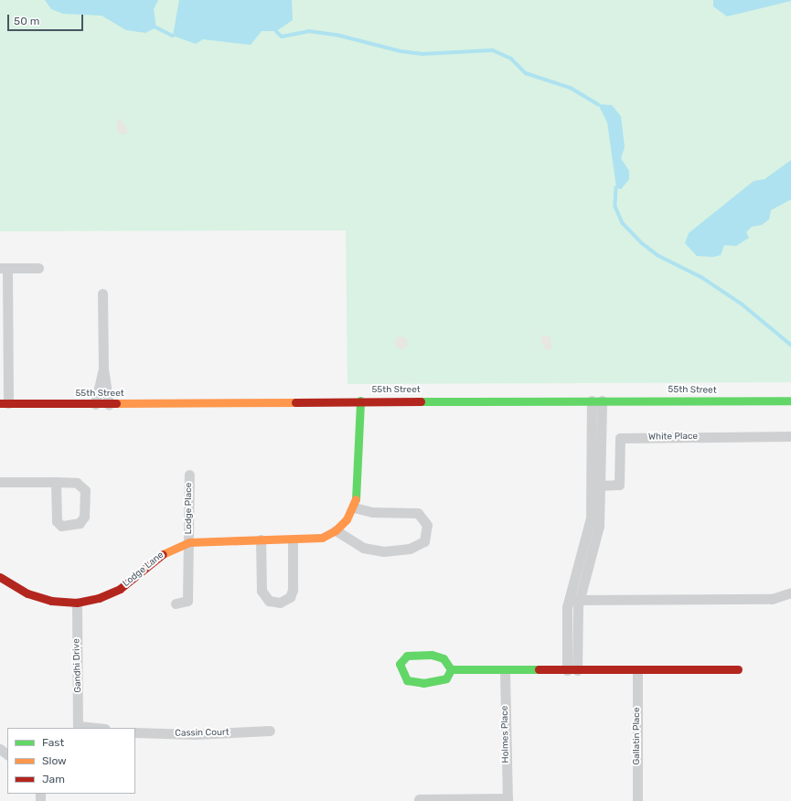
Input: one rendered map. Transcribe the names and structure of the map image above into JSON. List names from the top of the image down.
{
  "streets": {
    "street": [
      "55th Street",
      "White Place",
      "Lodge Place",
      "Lodge Lane",
      "Gandhi Drive",
      "Cassin Court",
      "Holmes Place",
      "Gallatin Place"
    ]
  },
  "crossings": [
    ["Lodge Place", "Lodge Lane"],
    ["Lodge Lane", "Gandhi Drive"]
  ],
  "legend": ["Fast", "Slow", "Jam"],
  "scale_bar": "50 m"
}
